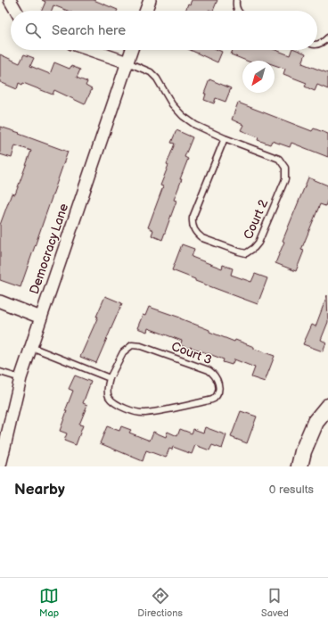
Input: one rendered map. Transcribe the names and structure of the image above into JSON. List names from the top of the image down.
{
  "streets": {
    "street": ["Democracy Lane"],
    "lane": ["Court 2", "Court 3"]
  },
  "crossings": [
    ["Court 2", "Democracy Lane"]
  ],
  "north": "bottom left",
  "page": {
    "search": "Search here",
    "heading": ["Nearby", "0 results"],
    "nav": ["Map", "Directions", "Saved"]
  }
}
